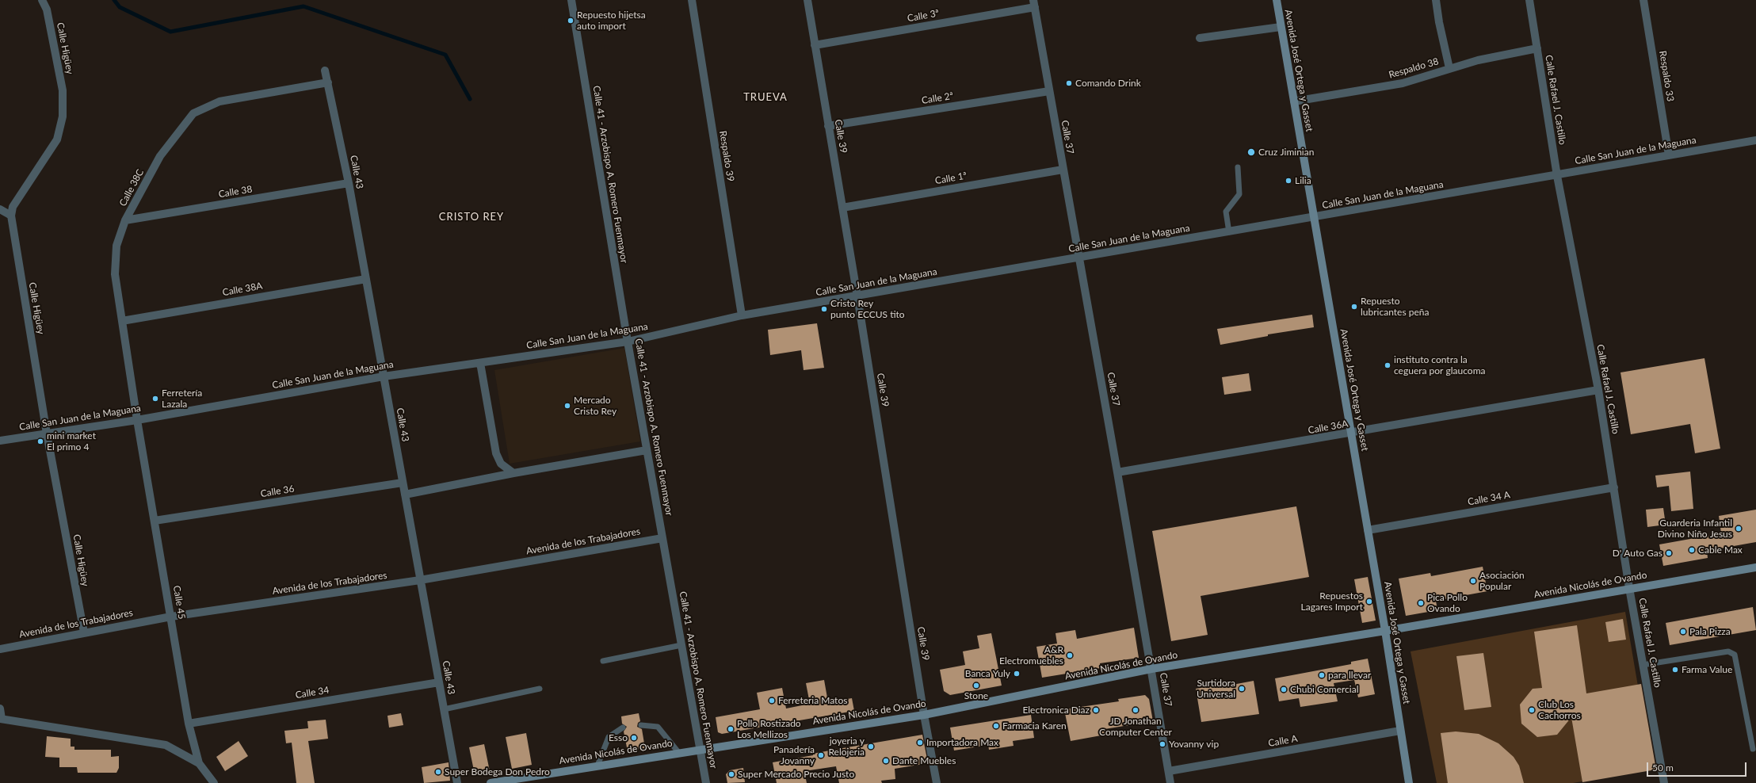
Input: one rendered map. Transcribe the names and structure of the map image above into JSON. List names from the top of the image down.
{
  "streets": {
    "street": [
      "Calle 3ª",
      "Calle Higüey",
      "Respaldo 38",
      "Avenida José Ortega y Gasset",
      "Respaldo 33",
      "Calle 2ª",
      "Calle Rafael J. Castillo",
      "Calle 39",
      "Calle 37",
      "Calle San Juan de la Maguana",
      "Respaldo 39",
      "Calle 43",
      "Calle 41 - Arzobispo A. Romero Fuenmayor",
      "Calle 1ª",
      "Calle 38C",
      "Calle 38",
      "Calle 38A",
      "Calle 36A",
      "Calle 36",
      "Calle 34 A",
      "Avenida de los Trabajadores",
      "Avenida Nicolás de Ovando",
      "Calle 45",
      "Calle 34",
      "Calle A"
    ]
  },
  "crossings": [
    ["Calle 3ª", "Calle 39"],
    ["Calle 3ª", "Calle 37"],
    ["Calle Higüey", "Calle San Juan de la Maguana"],
    ["Calle Higüey", "Avenida de los Trabajadores"],
    ["Respaldo 38", "Avenida José Ortega y Gasset"],
    ["Respaldo 38", "Calle Rafael J. Castillo"],
    ["Avenida José Ortega y Gasset", "Calle San Juan de la Maguana"],
    ["Avenida José Ortega y Gasset", "Calle 36A"],
    ["Avenida José Ortega y Gasset", "Calle 34 A"],
    ["Avenida José Ortega y Gasset", "Avenida Nicolás de Ovando"],
    ["Avenida José Ortega y Gasset", "Calle A"],
    ["Respaldo 33", "Calle San Juan de la Maguana"],
    ["Calle 2ª", "Calle 39"],
    ["Calle 2ª", "Calle 37"],
    ["Calle Rafael J. Castillo", "Calle San Juan de la Maguana"],
    ["Calle Rafael J. Castillo", "Calle 36A"],
    ["Calle Rafael J. Castillo", "Calle 34 A"],
    ["Calle Rafael J. Castillo", "Avenida Nicolás de Ovando"],
    ["Calle 39", "Calle San Juan de la Maguana"],
    ["Calle 39", "Calle 1ª"],
    ["Calle 39", "Avenida Nicolás de Ovando"],
    ["Calle 37", "Calle San Juan de la Maguana"],
    ["Calle 37", "Calle 1ª"],
    ["Calle 37", "Calle 36A"],
    ["Calle 37", "Avenida Nicolás de Ovando"],
    ["Calle 37", "Calle A"],
    ["Calle San Juan de la Maguana", "Respaldo 39"],
    ["Calle San Juan de la Maguana", "Calle 43"],
    ["Calle San Juan de la Maguana", "Calle 41 - Arzobispo A. Romero Fuenmayor"],
    ["Calle San Juan de la Maguana", "Calle 38C"],
    ["Calle San Juan de la Maguana", "Calle 45"],
    ["Calle 43", "Calle 38C"],
    ["Calle 43", "Calle 38"],
    ["Calle 43", "Calle 38A"],
    ["Calle 43", "Calle 36"],
    ["Calle 43", "Avenida de los Trabajadores"],
    ["Calle 43", "Calle 34"],
    ["Calle 41 - Arzobispo A. Romero Fuenmayor", "Avenida de los Trabajadores"],
    ["Calle 41 - Arzobispo A. Romero Fuenmayor", "Avenida Nicolás de Ovando"],
    ["Calle 38C", "Calle 38"],
    ["Calle 38C", "Calle 38A"],
    ["Calle 38C", "Calle 45"],
    ["Calle 36", "Calle 45"],
    ["Avenida de los Trabajadores", "Calle 45"],
    ["Calle 45", "Calle 34"]
  ],
  "districts": ["TRUEVA", "CRISTO REY"],
  "places": [
    "Repuesto hijetsa auto import",
    "Comando Drink",
    "Cruz Jiminian",
    "Lilia",
    "Repuesto lubricantes peña",
    "Cristo Rey punto ECCUS tito",
    "instituto contra la ceguera por glaucoma",
    "Ferretería Lazala",
    "Mercado Cristo Rey",
    "mini market El primo 4",
    "Guarderia Infantil Divino Niño Jesus",
    "Cable Max",
    "D' Auto Gas",
    "Asociación Popular",
    "Repuestos Lagares Import",
    "Pica Pollo Ovando",
    "Pala Pizza",
    "A&R Electromuebles",
    "Farma Value",
    "Banca Yuly",
    "para llevar",
    "Stone",
    "Surtidora Universal",
    "Chubi Comercial",
    "Ferreteria Matos",
    "Electronica Diaz",
    "JD Jonathan Computer Center",
    "Club Los Cachorros",
    "Farmacia Karen",
    "Pollo Rostizado Los Mellizos",
    "Esso",
    "Importadora Max",
    "Yovanny vip",
    "joyeria y Relojeria",
    "Panadería Jovanny",
    "Dante Muebles",
    "Super Bodega Don Pedro",
    "Super Mercado Precio Justo"
  ],
  "scale_bar": "50 m"
}
